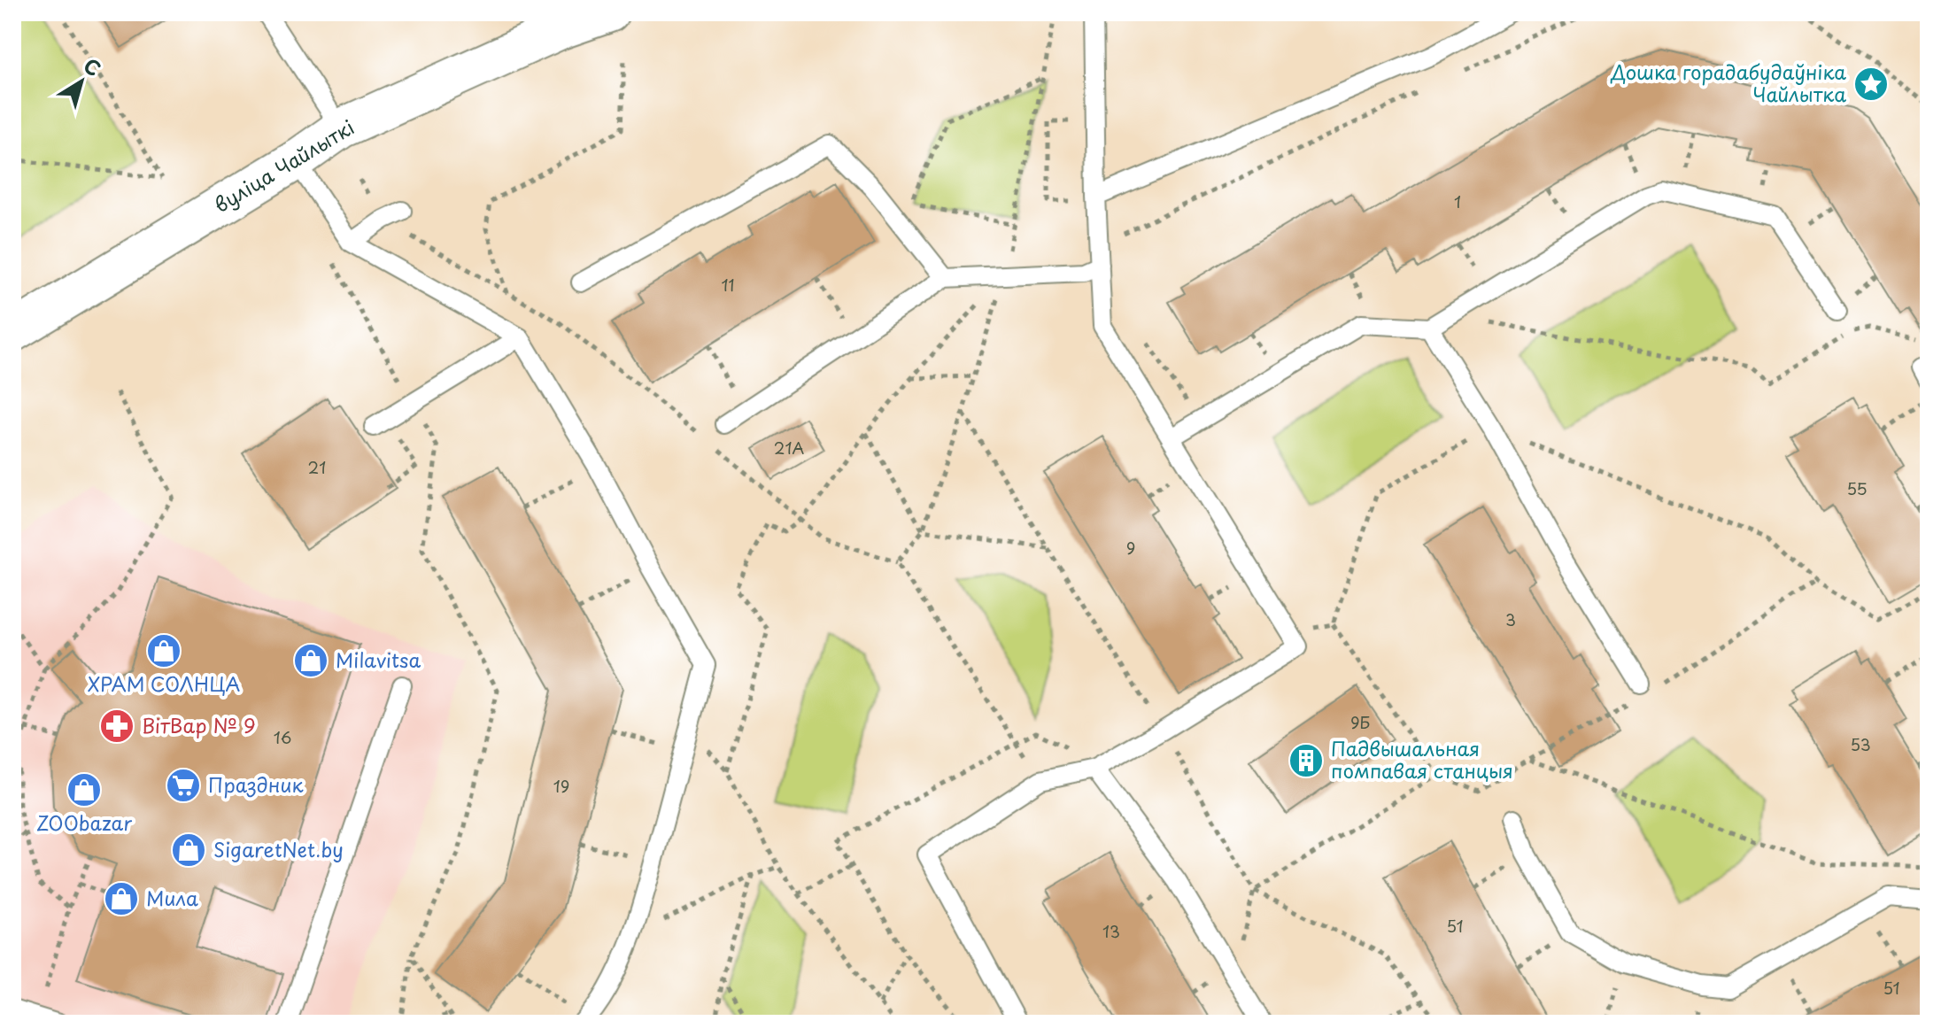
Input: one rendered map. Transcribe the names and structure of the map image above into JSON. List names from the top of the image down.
{
  "streets": {
    "street": ["вуліца Чайлыткі"]
  },
  "places": {
    "place": ["Дошка горадабудаўніка Чайлытка"],
    "shop": [
      "ХРАМ СОЛНЦА",
      "Milavitsa",
      "ZOObazar",
      "SigaretNet.by",
      "Мила"
    ],
    "pharmacy": ["ВітВар № 9"],
    "building": ["Падвышальная помпавая станцыя"],
    "supermarket": ["Праздник"]
  },
  "house_numbers": [
    "1",
    "11",
    "21А",
    "21",
    "55",
    "9",
    "3",
    "9Б",
    "16",
    "53",
    "19",
    "51",
    "13",
    "51"
  ],
  "north": "top right"
}
